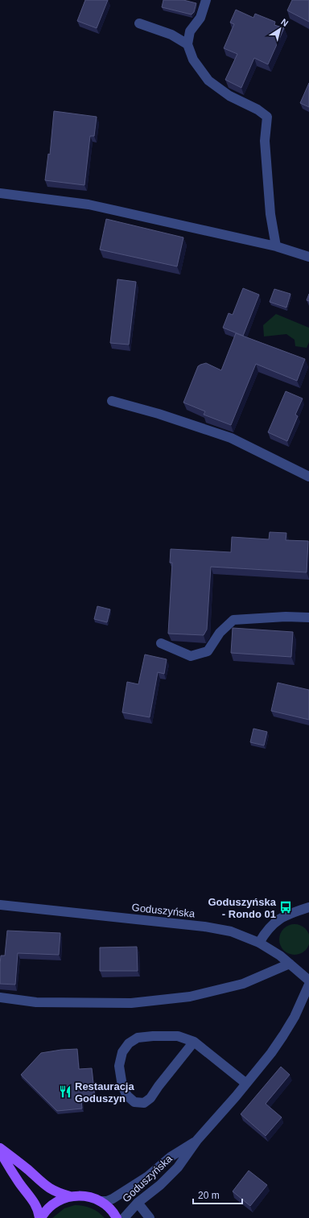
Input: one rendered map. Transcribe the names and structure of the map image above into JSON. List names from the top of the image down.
{
  "streets": {
    "street": ["Goduszyńska"]
  },
  "places": {
    "bus stop": ["Goduszyńska - Rondo 01"],
    "restaurant": ["Restauracja Goduszyn"]
  },
  "scale_bar": "20 m",
  "north": "top right"
}
